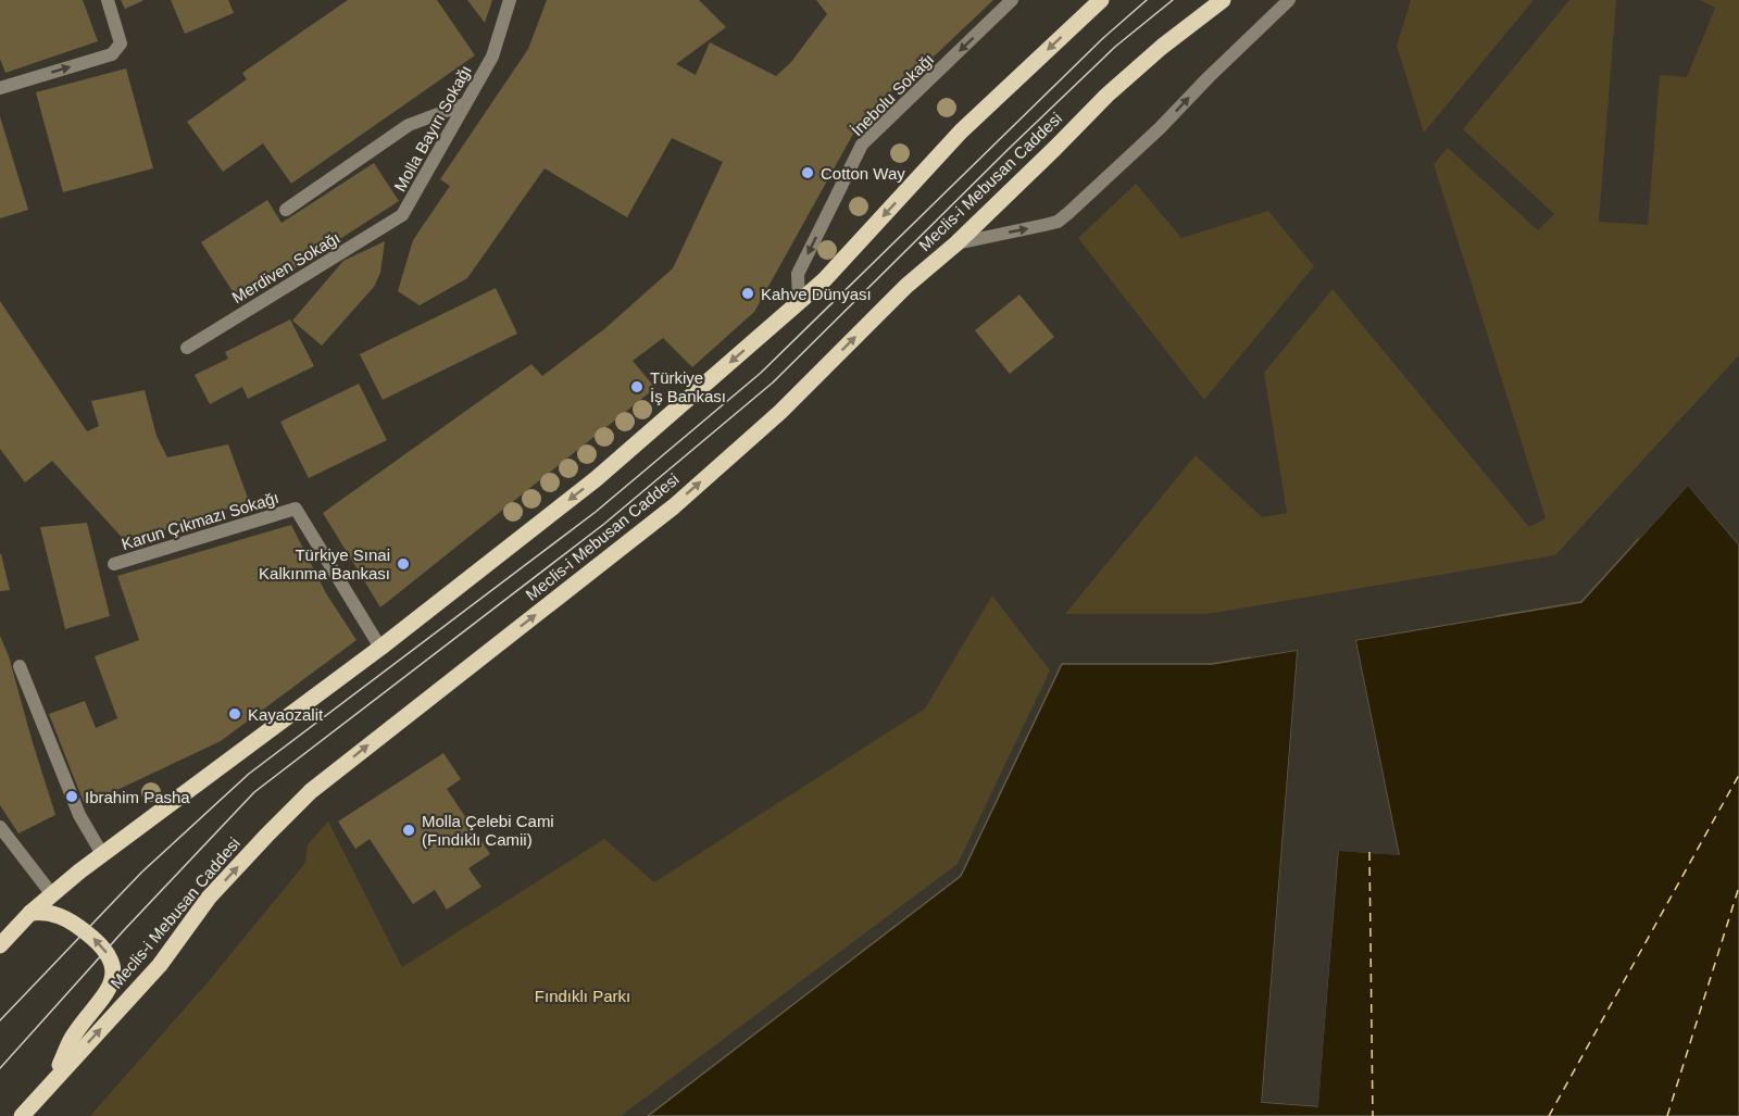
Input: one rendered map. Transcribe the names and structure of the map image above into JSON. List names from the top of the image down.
{
  "streets": {
    "main road": ["Meclis-i Mebusan Caddesi"],
    "street": [
      "İnebolu Sokağı",
      "Molla Bayırı Sokağı",
      "Merdiven Sokağı",
      "Karun Çıkmazı Sokağı"
    ]
  },
  "crossings": [
    ["Molla Bayırı Sokağı", "Merdiven Sokağı"]
  ],
  "one_way": ["İnebolu Sokağı"],
  "parks": ["Fındıklı Parkı"],
  "places": [
    "Cotton Way",
    "Kahve Dünyası",
    "Türkiye İş Bankası",
    "Türkiye Sınai Kalkınma Bankası",
    "Kayaozalit",
    "Ibrahim Pasha",
    "Molla Çelebi Cami (Fındıklı Camii)"
  ]
}
